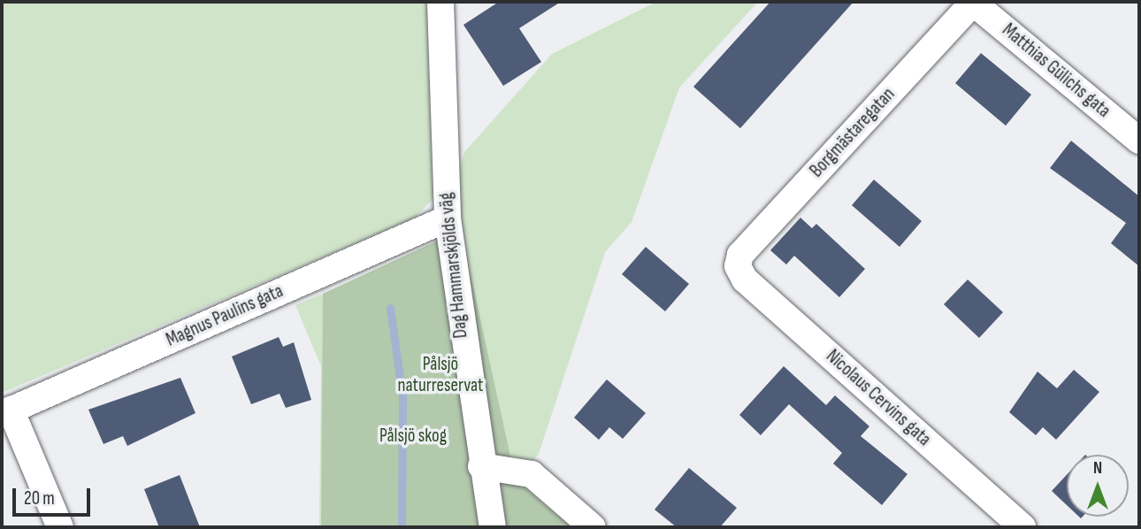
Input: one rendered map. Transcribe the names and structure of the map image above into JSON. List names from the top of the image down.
{
  "streets": {
    "street": [
      "Matthias Gülichs gata",
      "Borgmästaregatan",
      "Dag Hammarskjölds väg",
      "Magnus Paulins gata",
      "Nicolaus Cervins gata"
    ]
  },
  "crossings": [
    ["Matthias Gülichs gata", "Borgmästaregatan"],
    ["Borgmästaregatan", "Nicolaus Cervins gata"],
    ["Dag Hammarskjölds väg", "Magnus Paulins gata"]
  ],
  "parks": ["Pålsjö naturreservat", "Pålsjö skog"],
  "scale_bar": "20 m",
  "north": "top"
}
